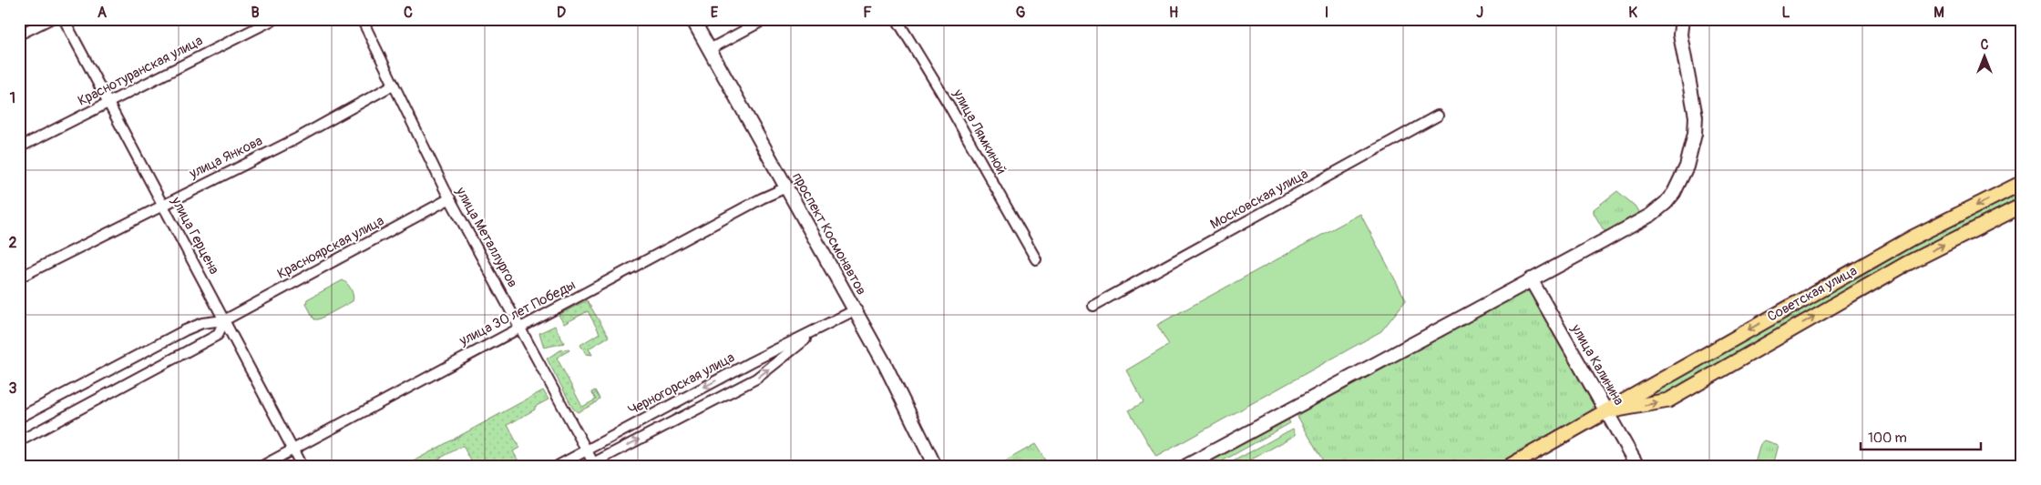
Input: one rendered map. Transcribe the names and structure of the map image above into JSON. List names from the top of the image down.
{
  "streets": {
    "main road": ["проспект Космонавтов", "Советская улица", "улица Калинина"],
    "street": [
      "Краснотуранская улица",
      "улица Лямкиной",
      "улица Янкова",
      "Московская улица",
      "улица Герцена",
      "улица Металлургов",
      "Красноярская улица",
      "улица 30 лет Победы",
      "Черногорская улица"
    ]
  },
  "crossings": [
    ["Краснотуранская улица", "улица Герцена"],
    ["улица Янкова", "улица Герцена"],
    ["улица Янкова", "улица Металлургов"],
    ["проспект Космонавтов", "улица 30 лет Победы"],
    ["проспект Космонавтов", "Черногорская улица"],
    ["улица Герцена", "Красноярская улица"],
    ["улица Герцена", "улица 30 лет Победы"],
    ["улица Металлургов", "Красноярская улица"],
    ["улица Металлургов", "улица 30 лет Победы"],
    ["улица Металлургов", "Черногорская улица"],
    ["Советская улица", "улица Калинина"]
  ],
  "scale_bar": "100 m",
  "north": "top",
  "grid": {
    "columns": [
      "A",
      "B",
      "C",
      "D",
      "E",
      "F",
      "G",
      "H",
      "I",
      "J",
      "K",
      "L",
      "M"
    ],
    "rows": ["1", "2", "3"]
  }
}
